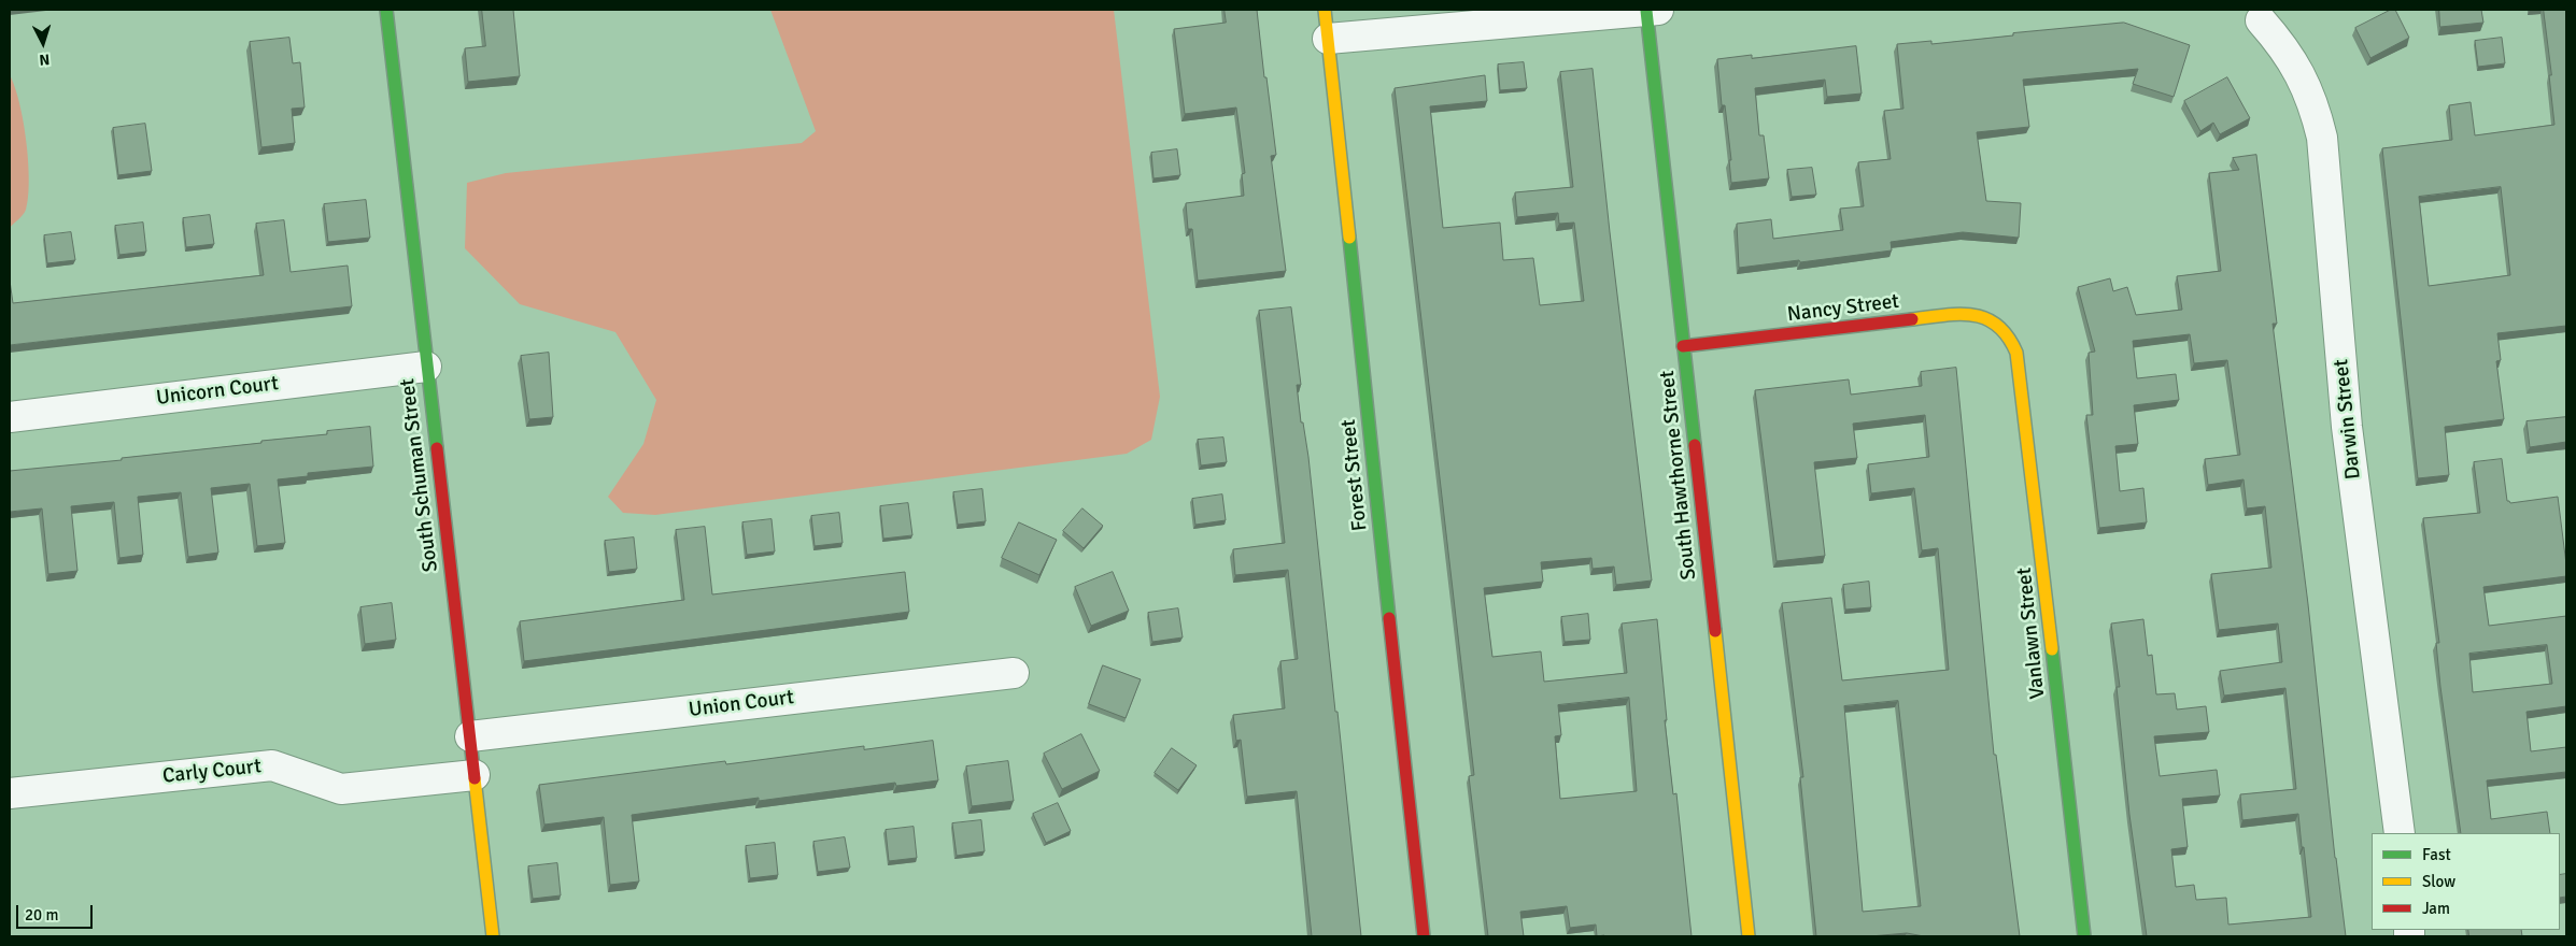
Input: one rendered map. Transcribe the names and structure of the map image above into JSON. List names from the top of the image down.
{
  "streets": {
    "street": [
      "Nancy Street",
      "Unicorn Court",
      "Darwin Street",
      "South Schuman Street",
      "Forest Street",
      "South Hawthorne Street",
      "Vanlawn Street",
      "Union Court",
      "Carly Court"
    ]
  },
  "crossings": [
    ["Nancy Street", "South Hawthorne Street"],
    ["Nancy Street", "Vanlawn Street"],
    ["Unicorn Court", "South Schuman Street"],
    ["South Schuman Street", "Union Court"],
    ["South Schuman Street", "Carly Court"]
  ],
  "legend": ["Fast", "Slow", "Jam"],
  "scale_bar": "20 m",
  "north": "bottom"
}
